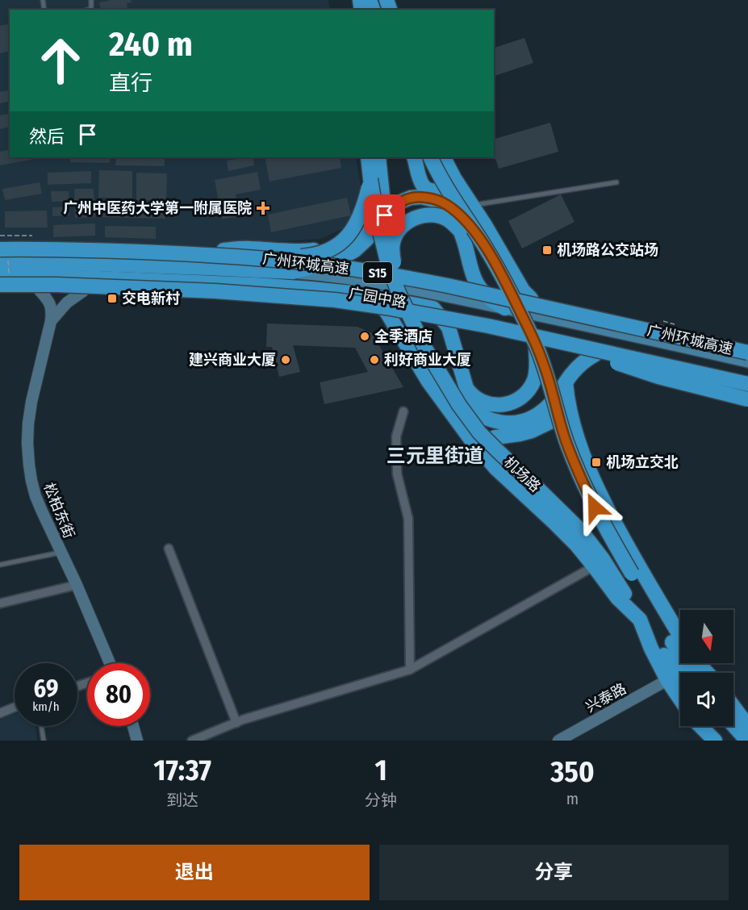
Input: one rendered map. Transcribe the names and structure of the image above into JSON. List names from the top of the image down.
{
  "streets": {
    "highway": [
      "广州环城高速",
      "S15",
      "广园中路",
      "机场路"
    ],
    "street": ["松柏东街", "兴泰路"]
  },
  "crossings": [
    ["广州环城高速", "广园中路"],
    ["S15", "广园中路"]
  ],
  "districts": ["三元里街道"],
  "places": {
    "health": ["广州中医药大学第一附属医院"],
    "transit": ["机场路公交站场", "交电新村", "机场立交北"],
    "other": ["全季酒店", "建兴商业大厦", "利好商业大厦"]
  },
  "north": "bottom",
  "page": {
    "turn": ["240 m", "直行"],
    "then": "然后",
    "speed": "69 km/h",
    "limit": "80",
    "eta": [
      "17:37",
      "到达",
      "1",
      "分钟",
      "350",
      "m"
    ],
    "buttons": ["退出", "分享"]
  }
}
